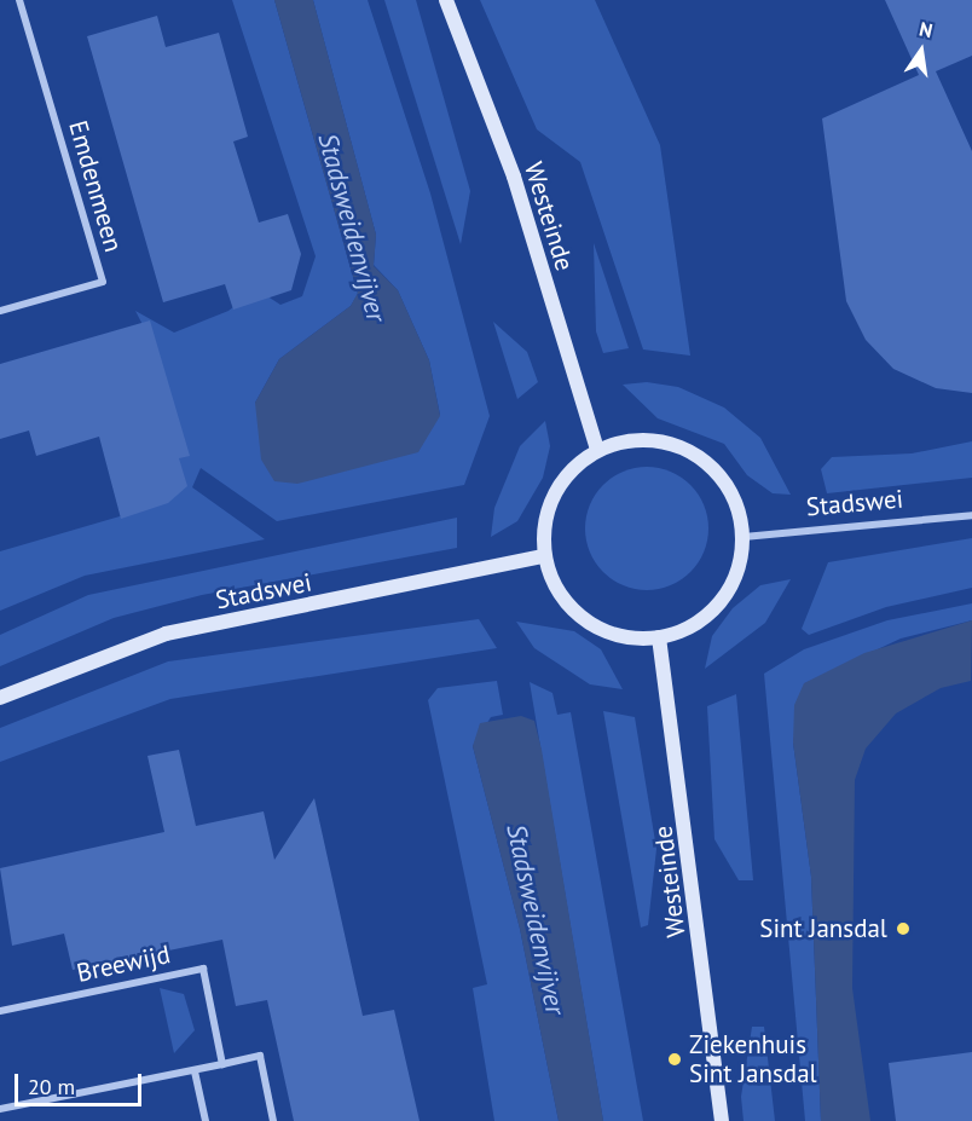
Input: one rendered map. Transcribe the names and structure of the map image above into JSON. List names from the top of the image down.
{
  "streets": {
    "street": [
      "Emdenmeen",
      "Westeinde",
      "Stadswei",
      "Breewijd"
    ]
  },
  "crossings": [
    ["Westeinde", "Stadswei"]
  ],
  "water": ["Stadsweidenvijver"],
  "places": ["Sint Jansdal", "Ziekenhuis Sint Jansdal"],
  "scale_bar": "20 m",
  "north": "top"
}
